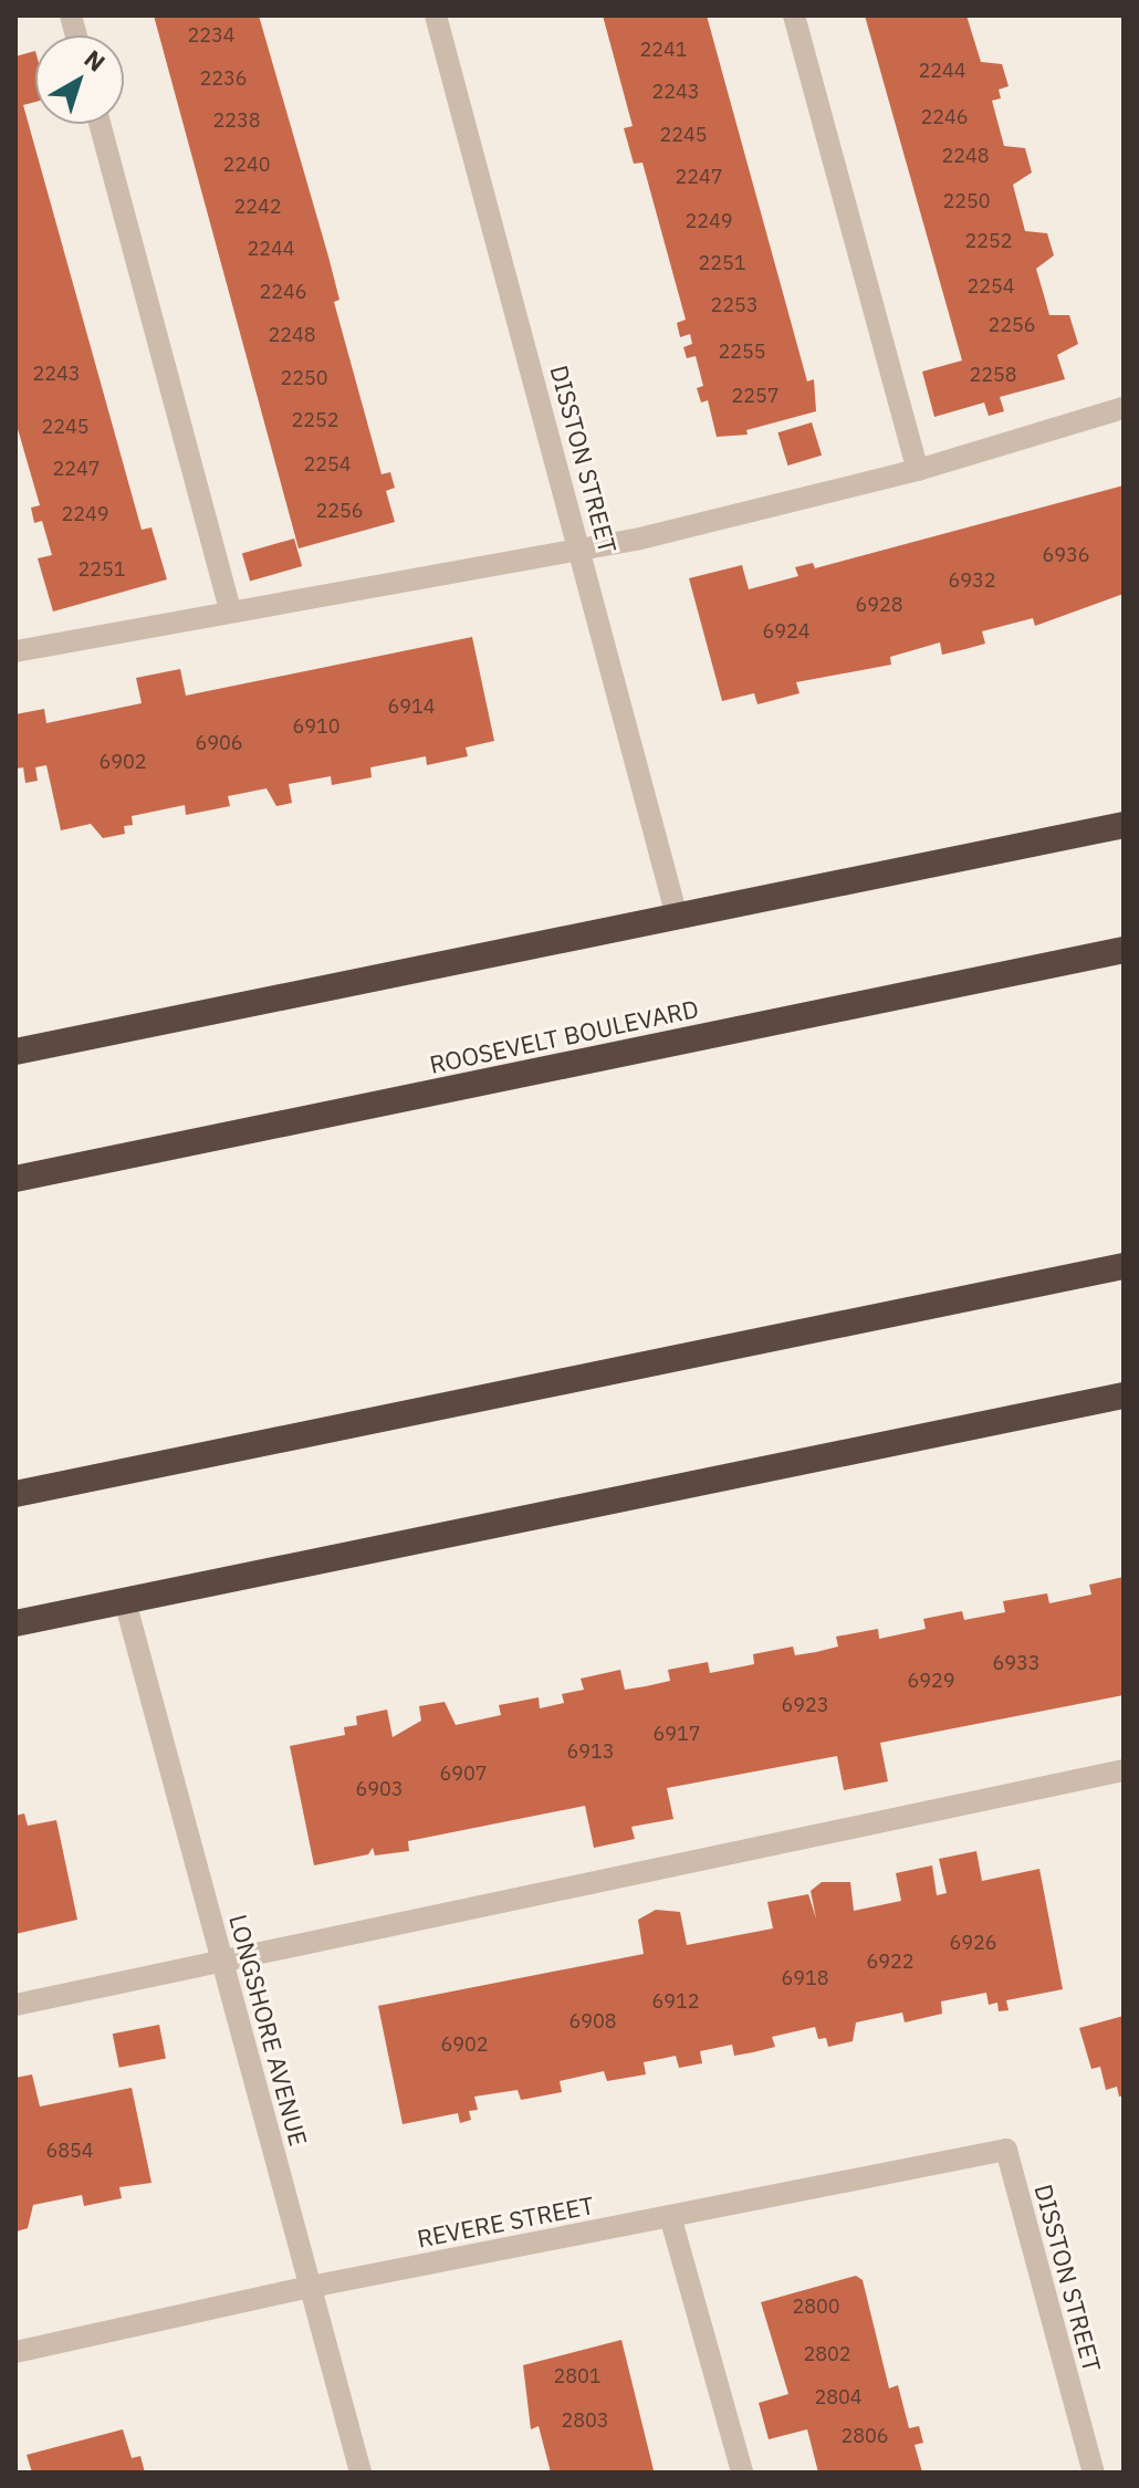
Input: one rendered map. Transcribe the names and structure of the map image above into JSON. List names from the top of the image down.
{
  "streets": {
    "highway": ["ROOSEVELT BOULEVARD"],
    "street": ["DISSTON STREET", "LONGSHORE AVENUE", "REVERE STREET"]
  },
  "crossings": [
    ["DISSTON STREET", "REVERE STREET"],
    ["LONGSHORE AVENUE", "REVERE STREET"]
  ],
  "house_numbers": [
    "2234",
    "2241",
    "2244",
    "2236",
    "2243",
    "2246",
    "2238",
    "2245",
    "2248",
    "2240",
    "2247",
    "2250",
    "2242",
    "2249",
    "2252",
    "2244",
    "2251",
    "2254",
    "2246",
    "2253",
    "2256",
    "2248",
    "2255",
    "2243",
    "2258",
    "2250",
    "2257",
    "2252",
    "2245",
    "2254",
    "2247",
    "2256",
    "2249",
    "6936",
    "2251",
    "6932",
    "6928",
    "6924",
    "6914",
    "6910",
    "6906",
    "6902",
    "6933",
    "6929",
    "6923",
    "6917",
    "6913",
    "6907",
    "6903",
    "6926",
    "6922",
    "6918",
    "6912",
    "6908",
    "6902",
    "6854",
    "2800",
    "2802",
    "2801",
    "2804",
    "2803",
    "2806"
  ],
  "north": "top right"
}
